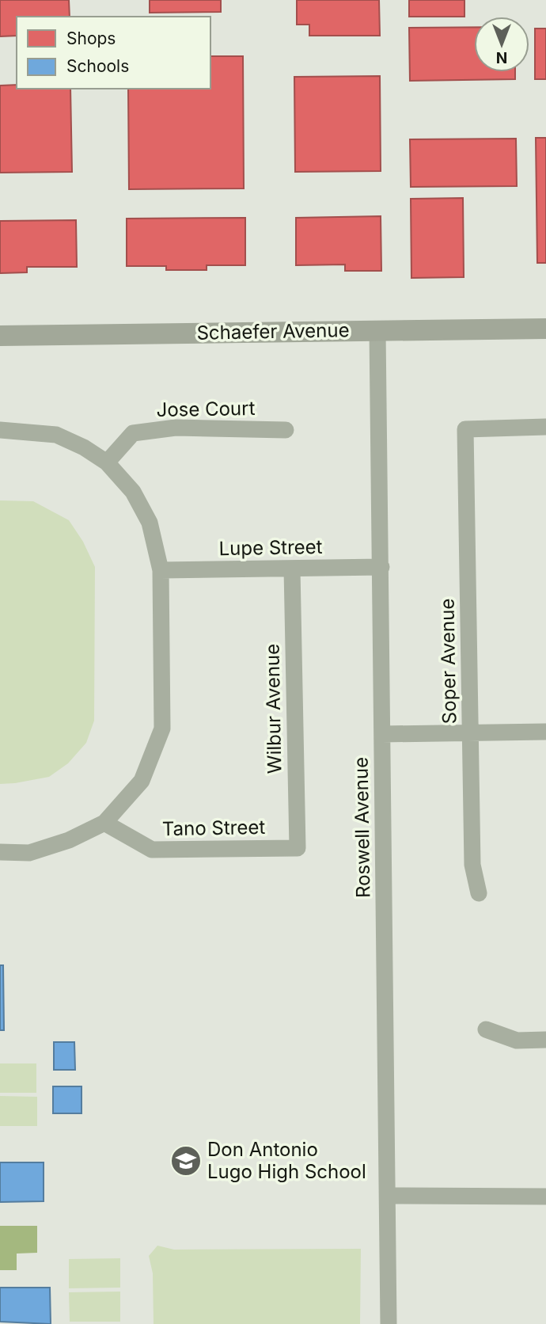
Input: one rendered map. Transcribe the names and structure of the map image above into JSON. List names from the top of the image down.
{
  "streets": {
    "main road": ["Schaefer Avenue"],
    "street": [
      "Jose Court",
      "Lupe Street",
      "Soper Avenue",
      "Wilbur Avenue",
      "Roswell Avenue",
      "Tano Street"
    ]
  },
  "crossings": [
    ["Schaefer Avenue", "Roswell Avenue"],
    ["Lupe Street", "Wilbur Avenue"],
    ["Lupe Street", "Roswell Avenue"],
    ["Wilbur Avenue", "Tano Street"]
  ],
  "places": {
    "school or university": ["Don Antonio Lugo High School"]
  },
  "legend": ["Shops", "Schools"],
  "north": "bottom"
}
